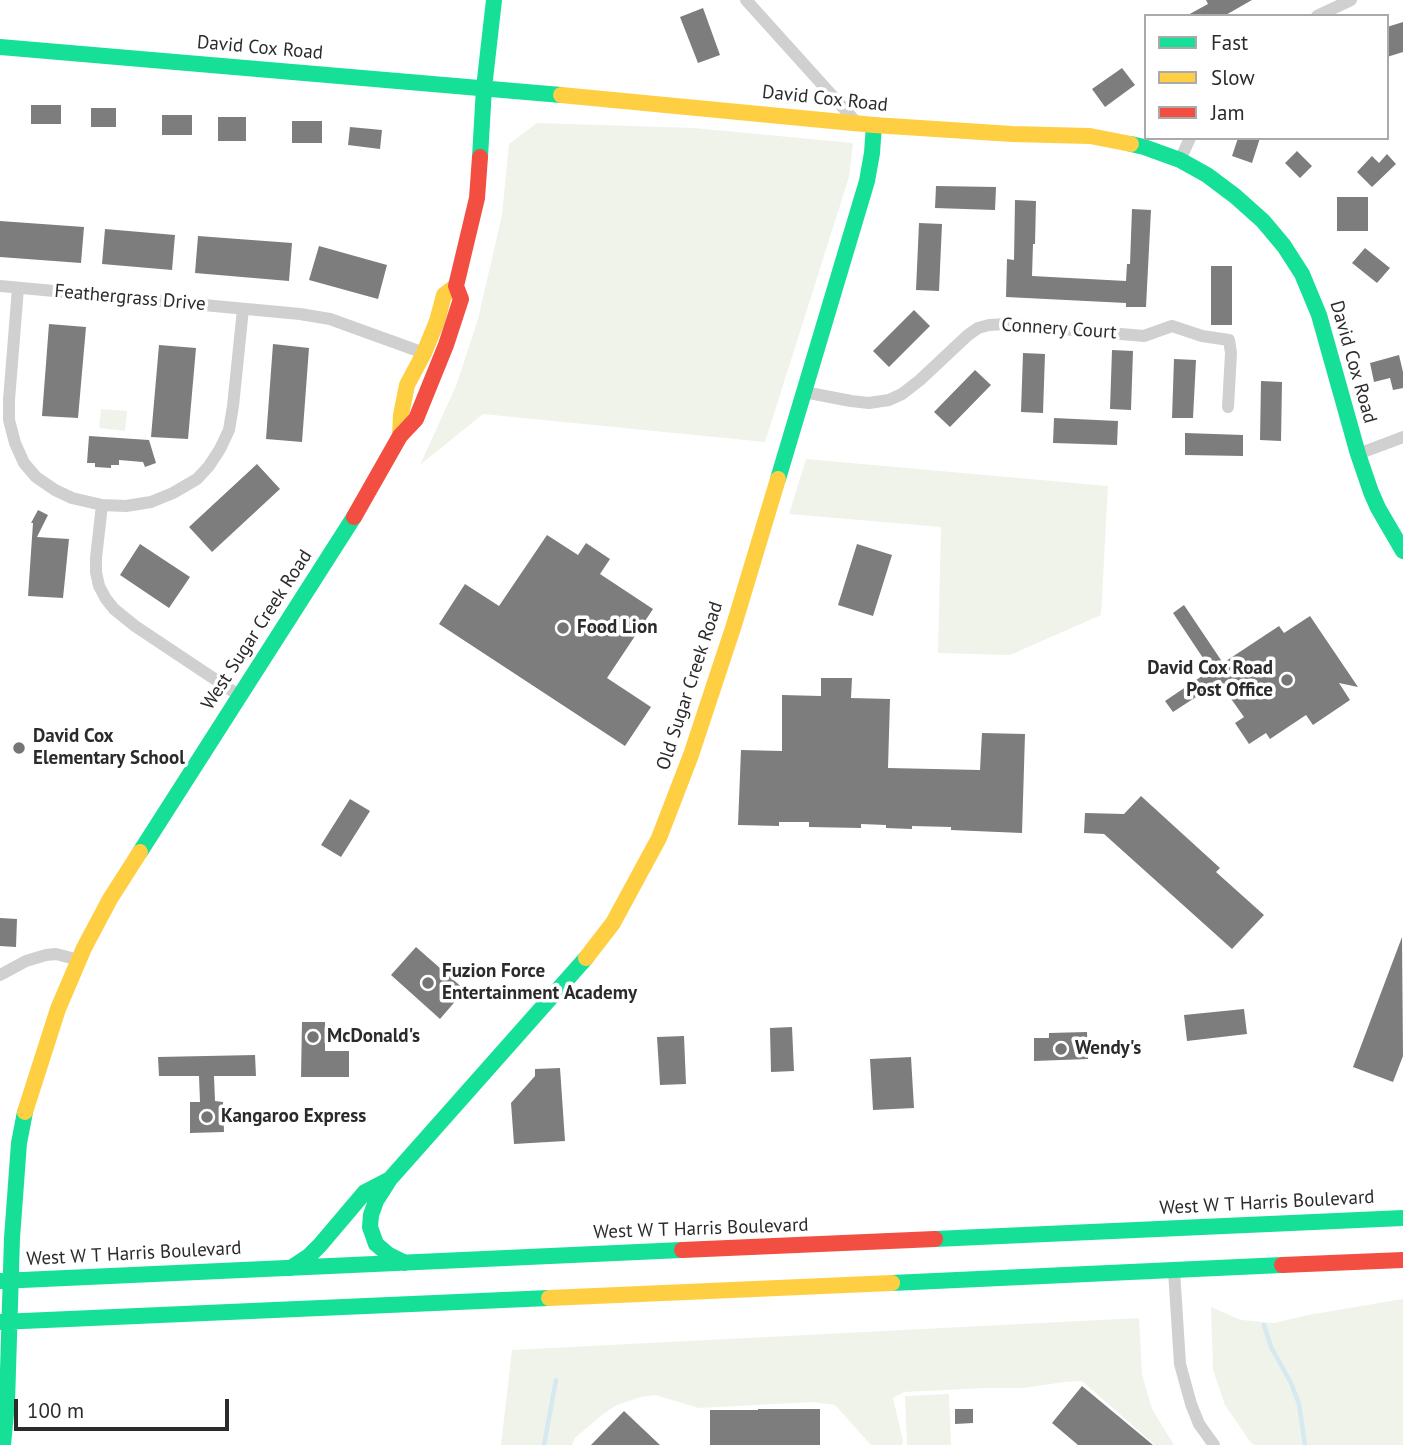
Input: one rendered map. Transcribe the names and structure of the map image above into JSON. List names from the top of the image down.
{
  "streets": {
    "main road": [
      "David Cox Road",
      "West Sugar Creek Road",
      "Old Sugar Creek Road",
      "West W T Harris Boulevard"
    ],
    "street": ["Feathergrass Drive", "Connery Court"]
  },
  "crossings": [
    ["David Cox Road", "West Sugar Creek Road"],
    ["David Cox Road", "Old Sugar Creek Road"],
    ["Feathergrass Drive", "West Sugar Creek Road"],
    ["Connery Court", "Old Sugar Creek Road"],
    ["West Sugar Creek Road", "West W T Harris Boulevard"],
    ["Old Sugar Creek Road", "West W T Harris Boulevard"]
  ],
  "places": [
    "Food Lion",
    "David Cox Road Post Office",
    "David Cox Elementary School",
    "Fuzion Force Entertainment Academy",
    "McDonald's",
    "Wendy's",
    "Kangaroo Express"
  ],
  "legend": ["Fast", "Slow", "Jam"],
  "scale_bar": "100 m"
}
